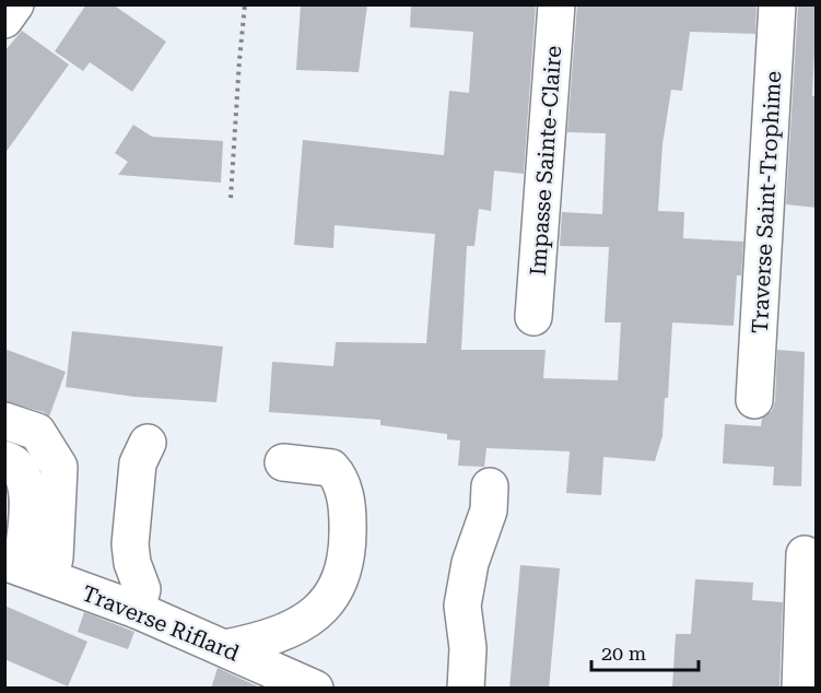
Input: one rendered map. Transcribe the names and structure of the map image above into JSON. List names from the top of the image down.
{
  "streets": {
    "street": ["Impasse Sainte-Claire", "Traverse Saint-Trophime", "Traverse Riflard"]
  },
  "scale_bar": "20 m"
}
